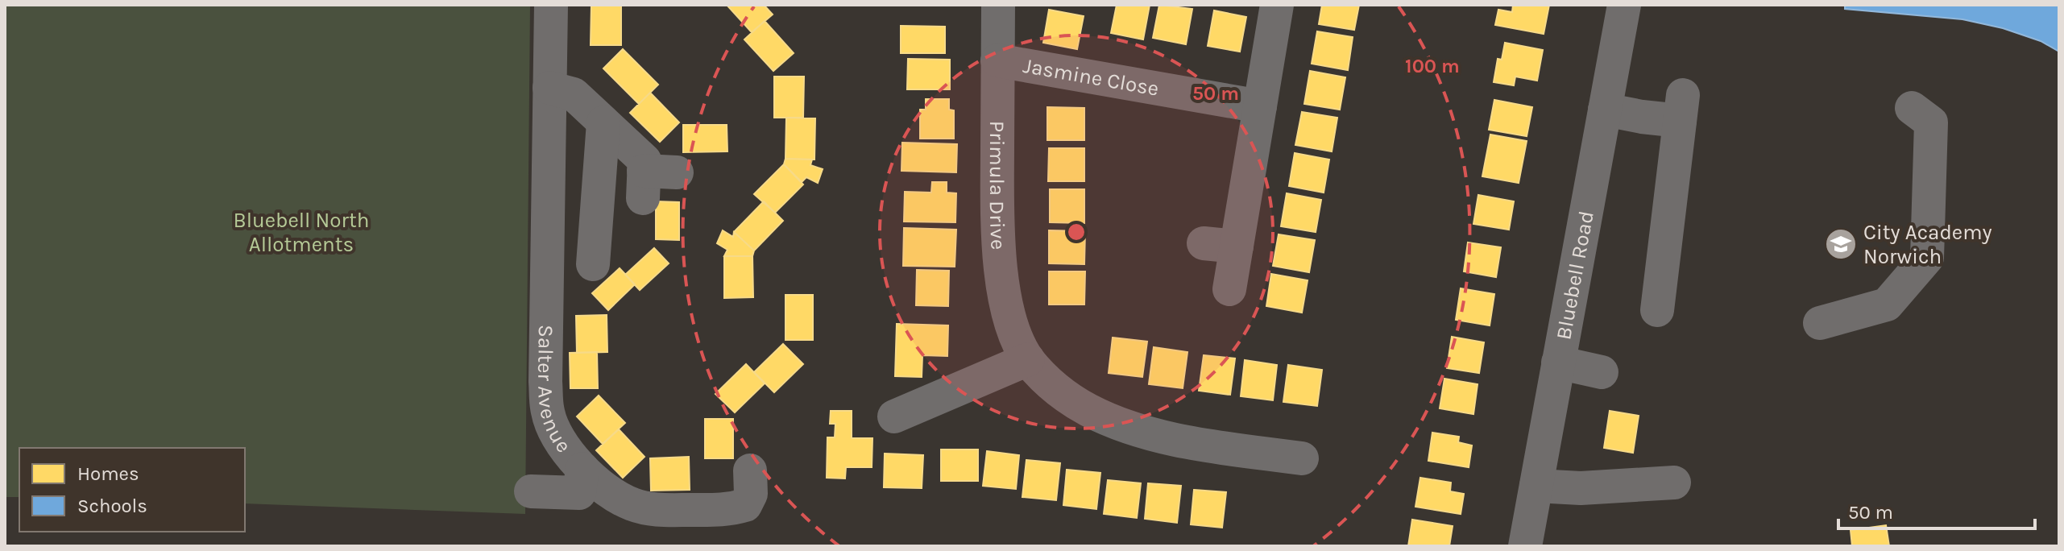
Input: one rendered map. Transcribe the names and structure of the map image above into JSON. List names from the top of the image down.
{
  "streets": {
    "street": [
      "Jasmine Close",
      "Primula Drive",
      "Bluebell Road",
      "Salter Avenue"
    ]
  },
  "crossings": [
    ["Jasmine Close", "Primula Drive"]
  ],
  "parks": ["Bluebell North Allotments"],
  "places": {
    "school or university": ["City Academy Norwich"]
  },
  "legend": ["Homes", "Schools"],
  "scale_bar": "50 m",
  "rings": ["100 m", "50 m"]
}
